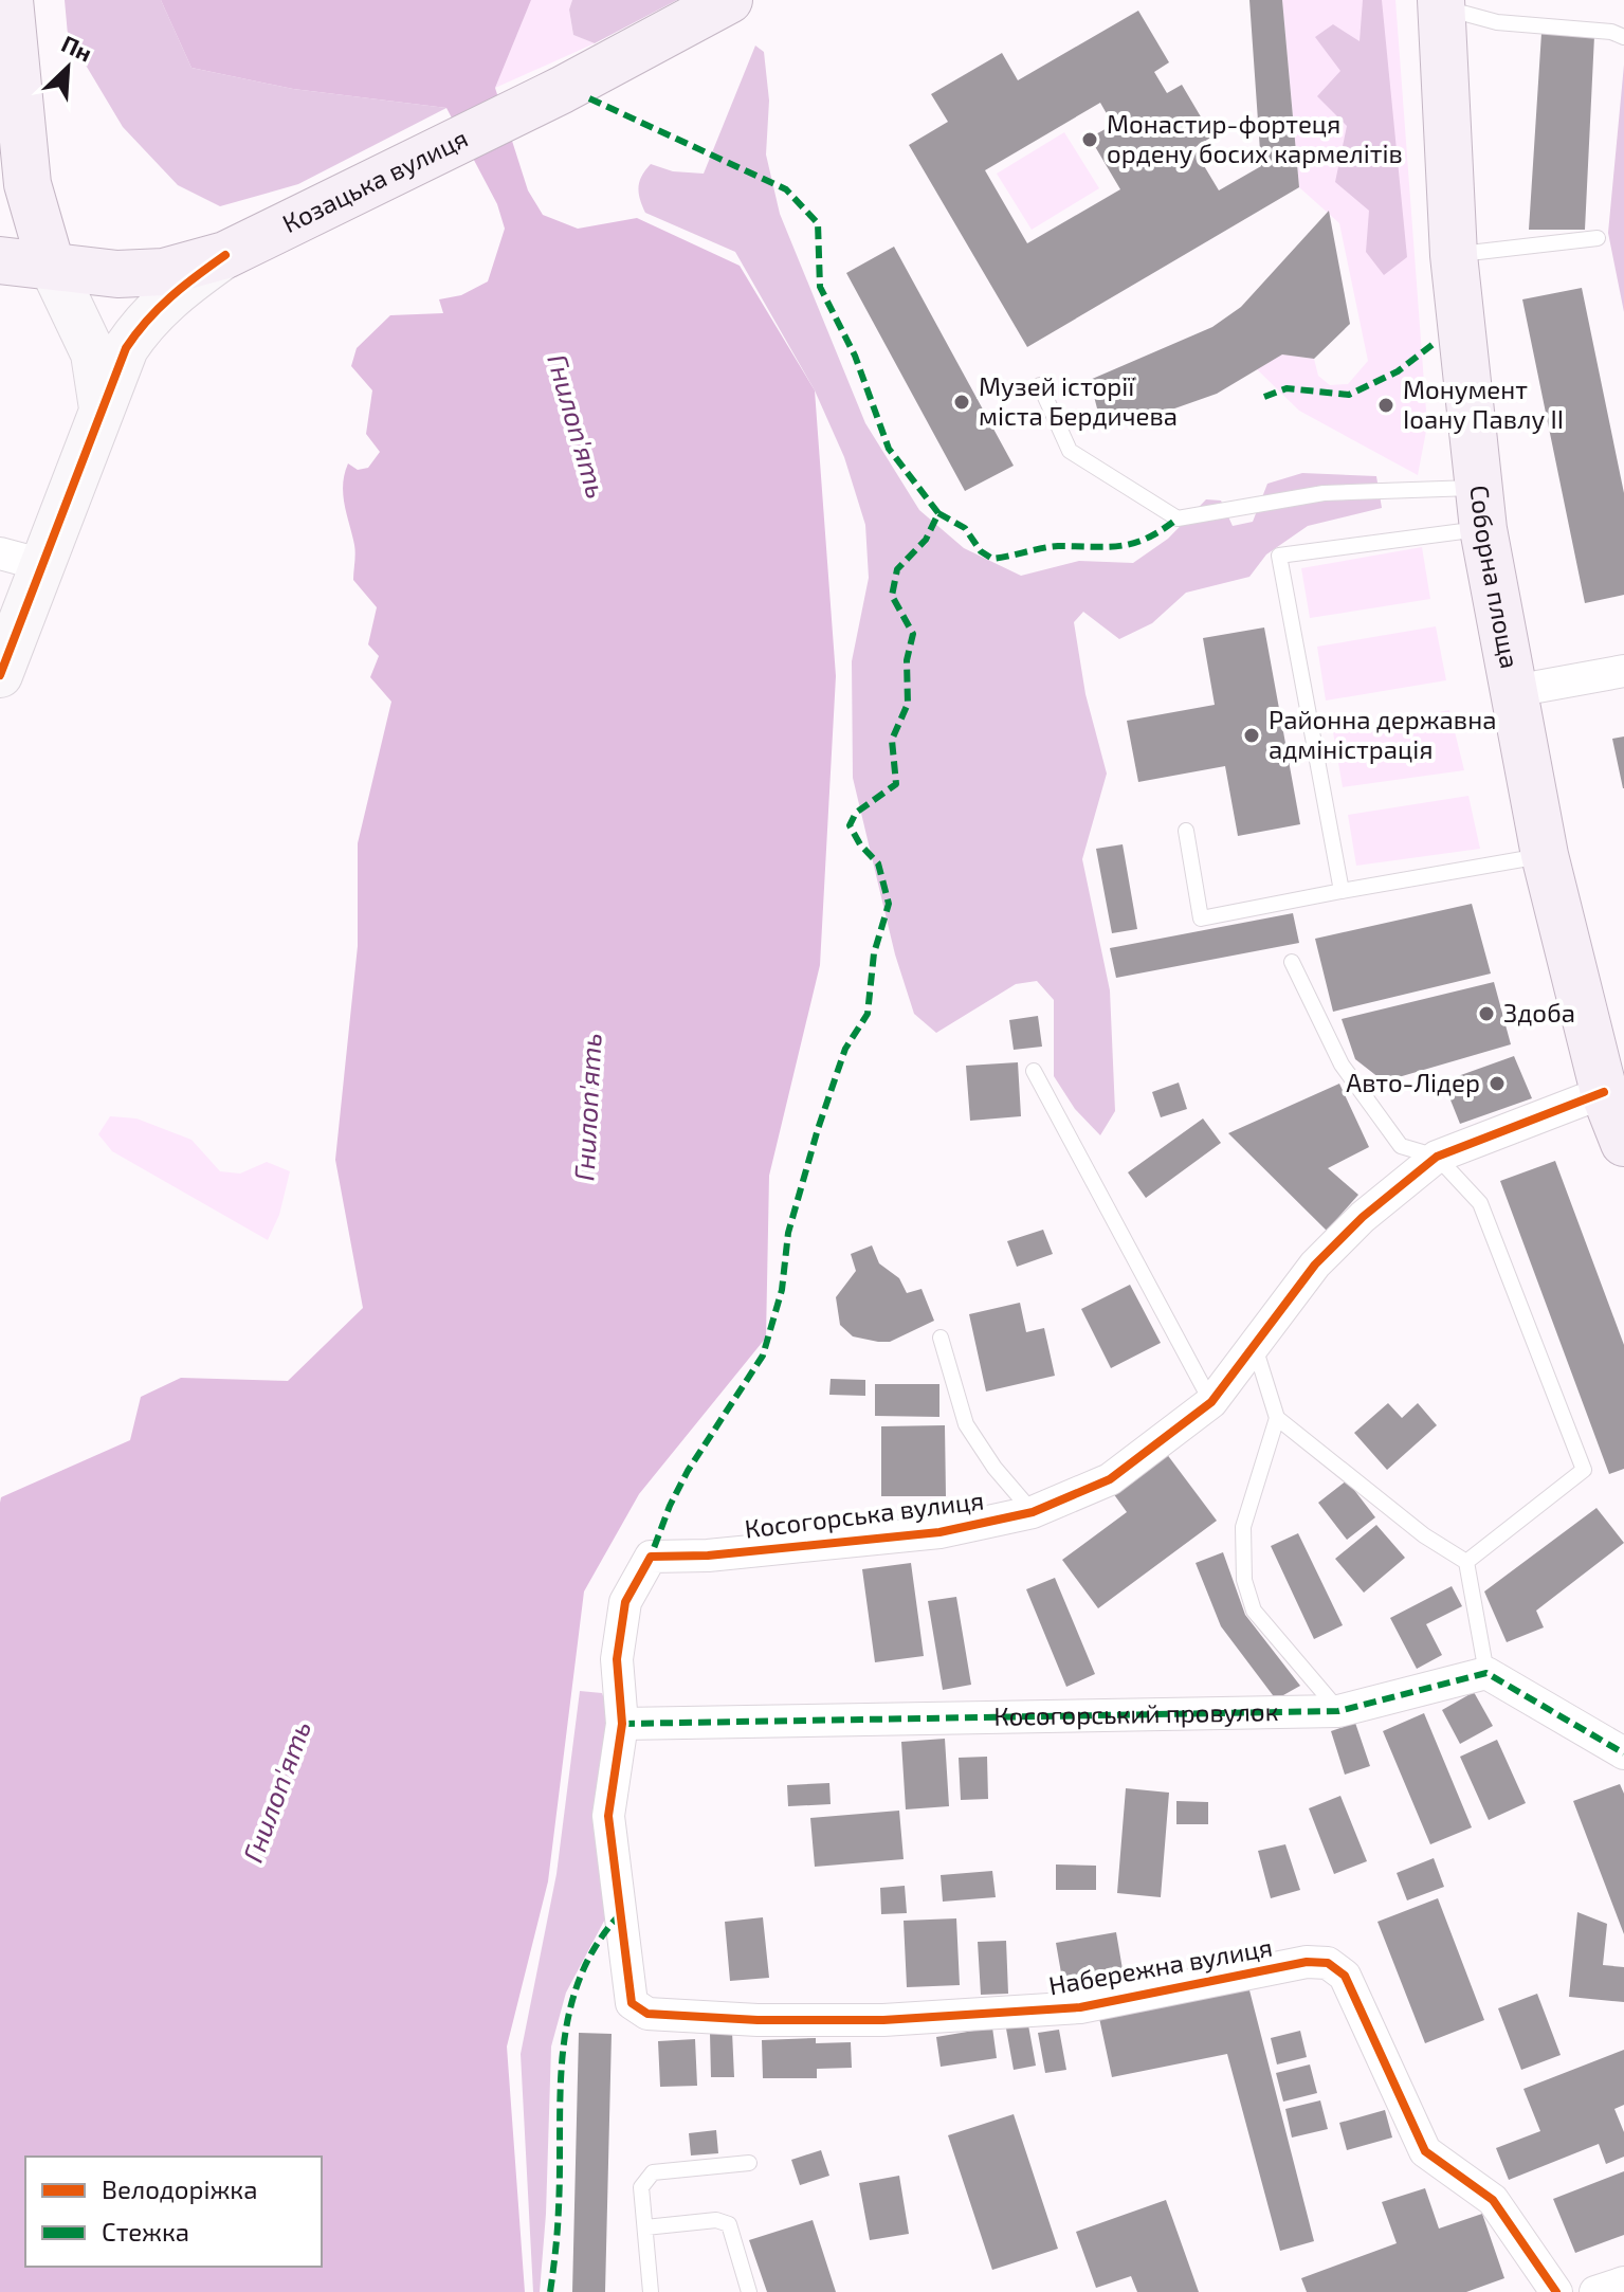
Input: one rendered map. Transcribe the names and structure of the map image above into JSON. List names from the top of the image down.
{
  "streets": {
    "main road": ["Козацька вулиця", "Соборна площа"],
    "street": ["Косогорська вулиця", "Косогорський провулок", "Набережна вулиця"]
  },
  "crossings": [
    ["Соборна площа", "Косогорська вулиця"],
    ["Косогорська вулиця", "Косогорський провулок"],
    ["Косогорська вулиця", "Набережна вулиця"]
  ],
  "water": ["Гнилоп'ять"],
  "places": [
    "Монастир-фортеця ордену босих кармелітів",
    "Музей історії міста Бердичева",
    "Монумент Іоану Павлу ІІ",
    "Районна державна адміністрація",
    "Здоба",
    "Авто-Лідер"
  ],
  "legend": ["Велодоріжка", "Стежка"],
  "north": "top right"
}
